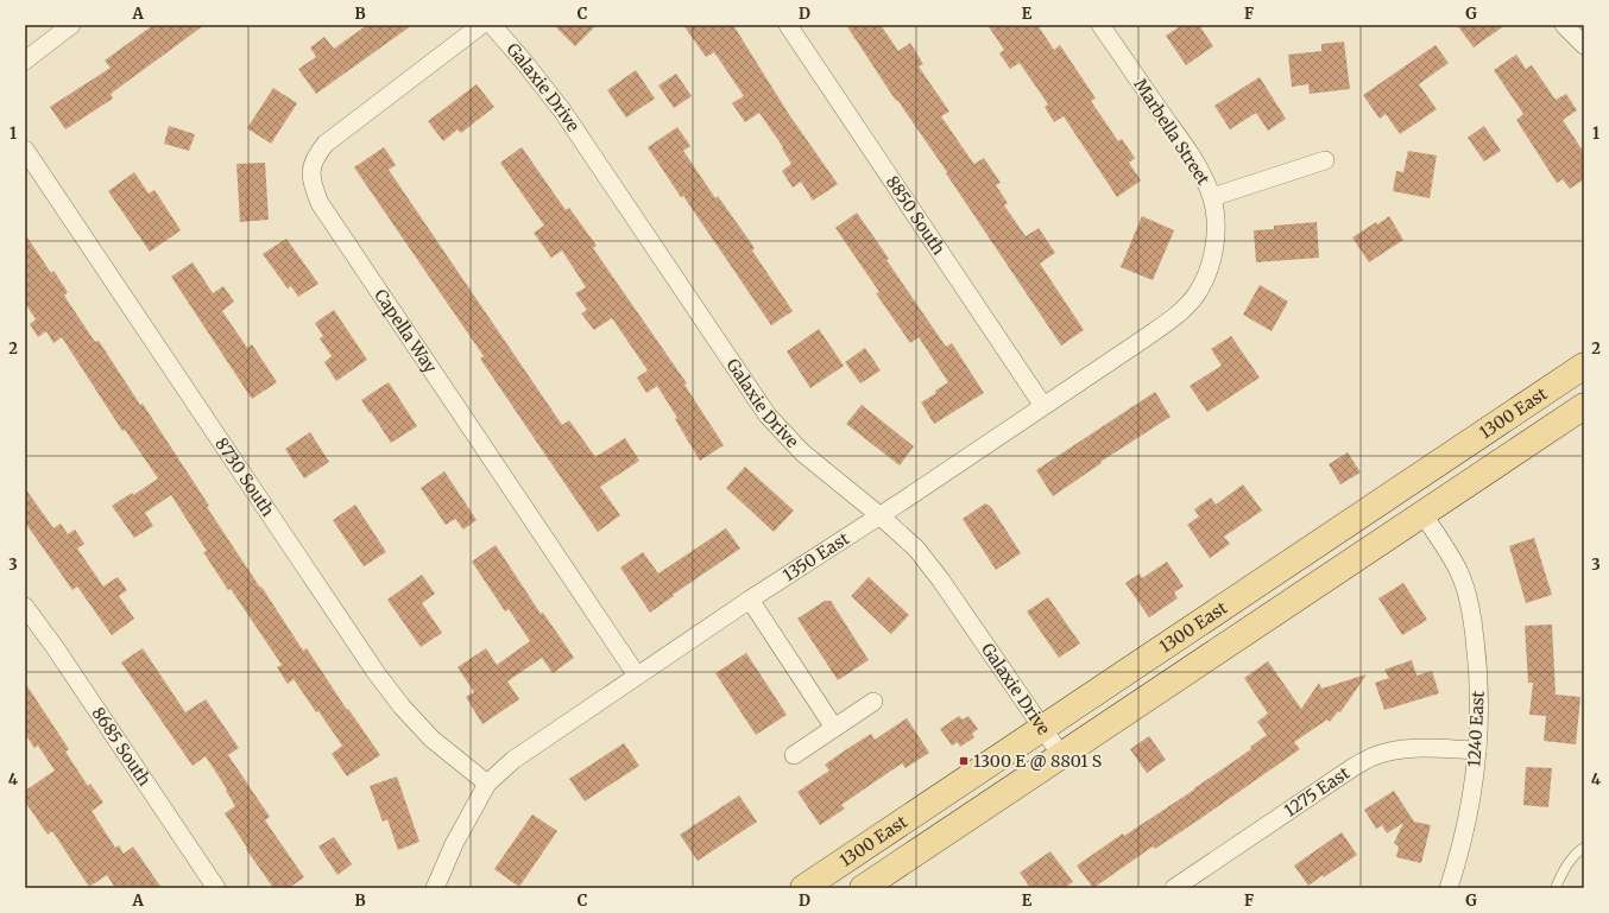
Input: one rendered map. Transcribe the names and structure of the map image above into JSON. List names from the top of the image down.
{
  "streets": {
    "main road": ["1300 East"],
    "street": [
      "Galaxie Drive",
      "Marbella Street",
      "8850 South",
      "Capella Way",
      "8730 South",
      "1350 East",
      "1240 East",
      "8685 South",
      "1275 East"
    ]
  },
  "crossings": [
    ["Galaxie Drive", "1300 East"],
    ["Galaxie Drive", "1350 East"],
    ["Marbella Street", "1350 East"],
    ["8850 South", "1350 East"],
    ["Capella Way", "1350 East"],
    ["1300 East", "1240 East"],
    ["8730 South", "1350 East"],
    ["1240 East", "1275 East"]
  ],
  "places": {
    "transit": ["1300 E @ 8801 S"]
  },
  "grid": {
    "columns": [
      "A",
      "B",
      "C",
      "D",
      "E",
      "F",
      "G"
    ],
    "rows": [
      "1",
      "2",
      "3",
      "4"
    ]
  }
}
